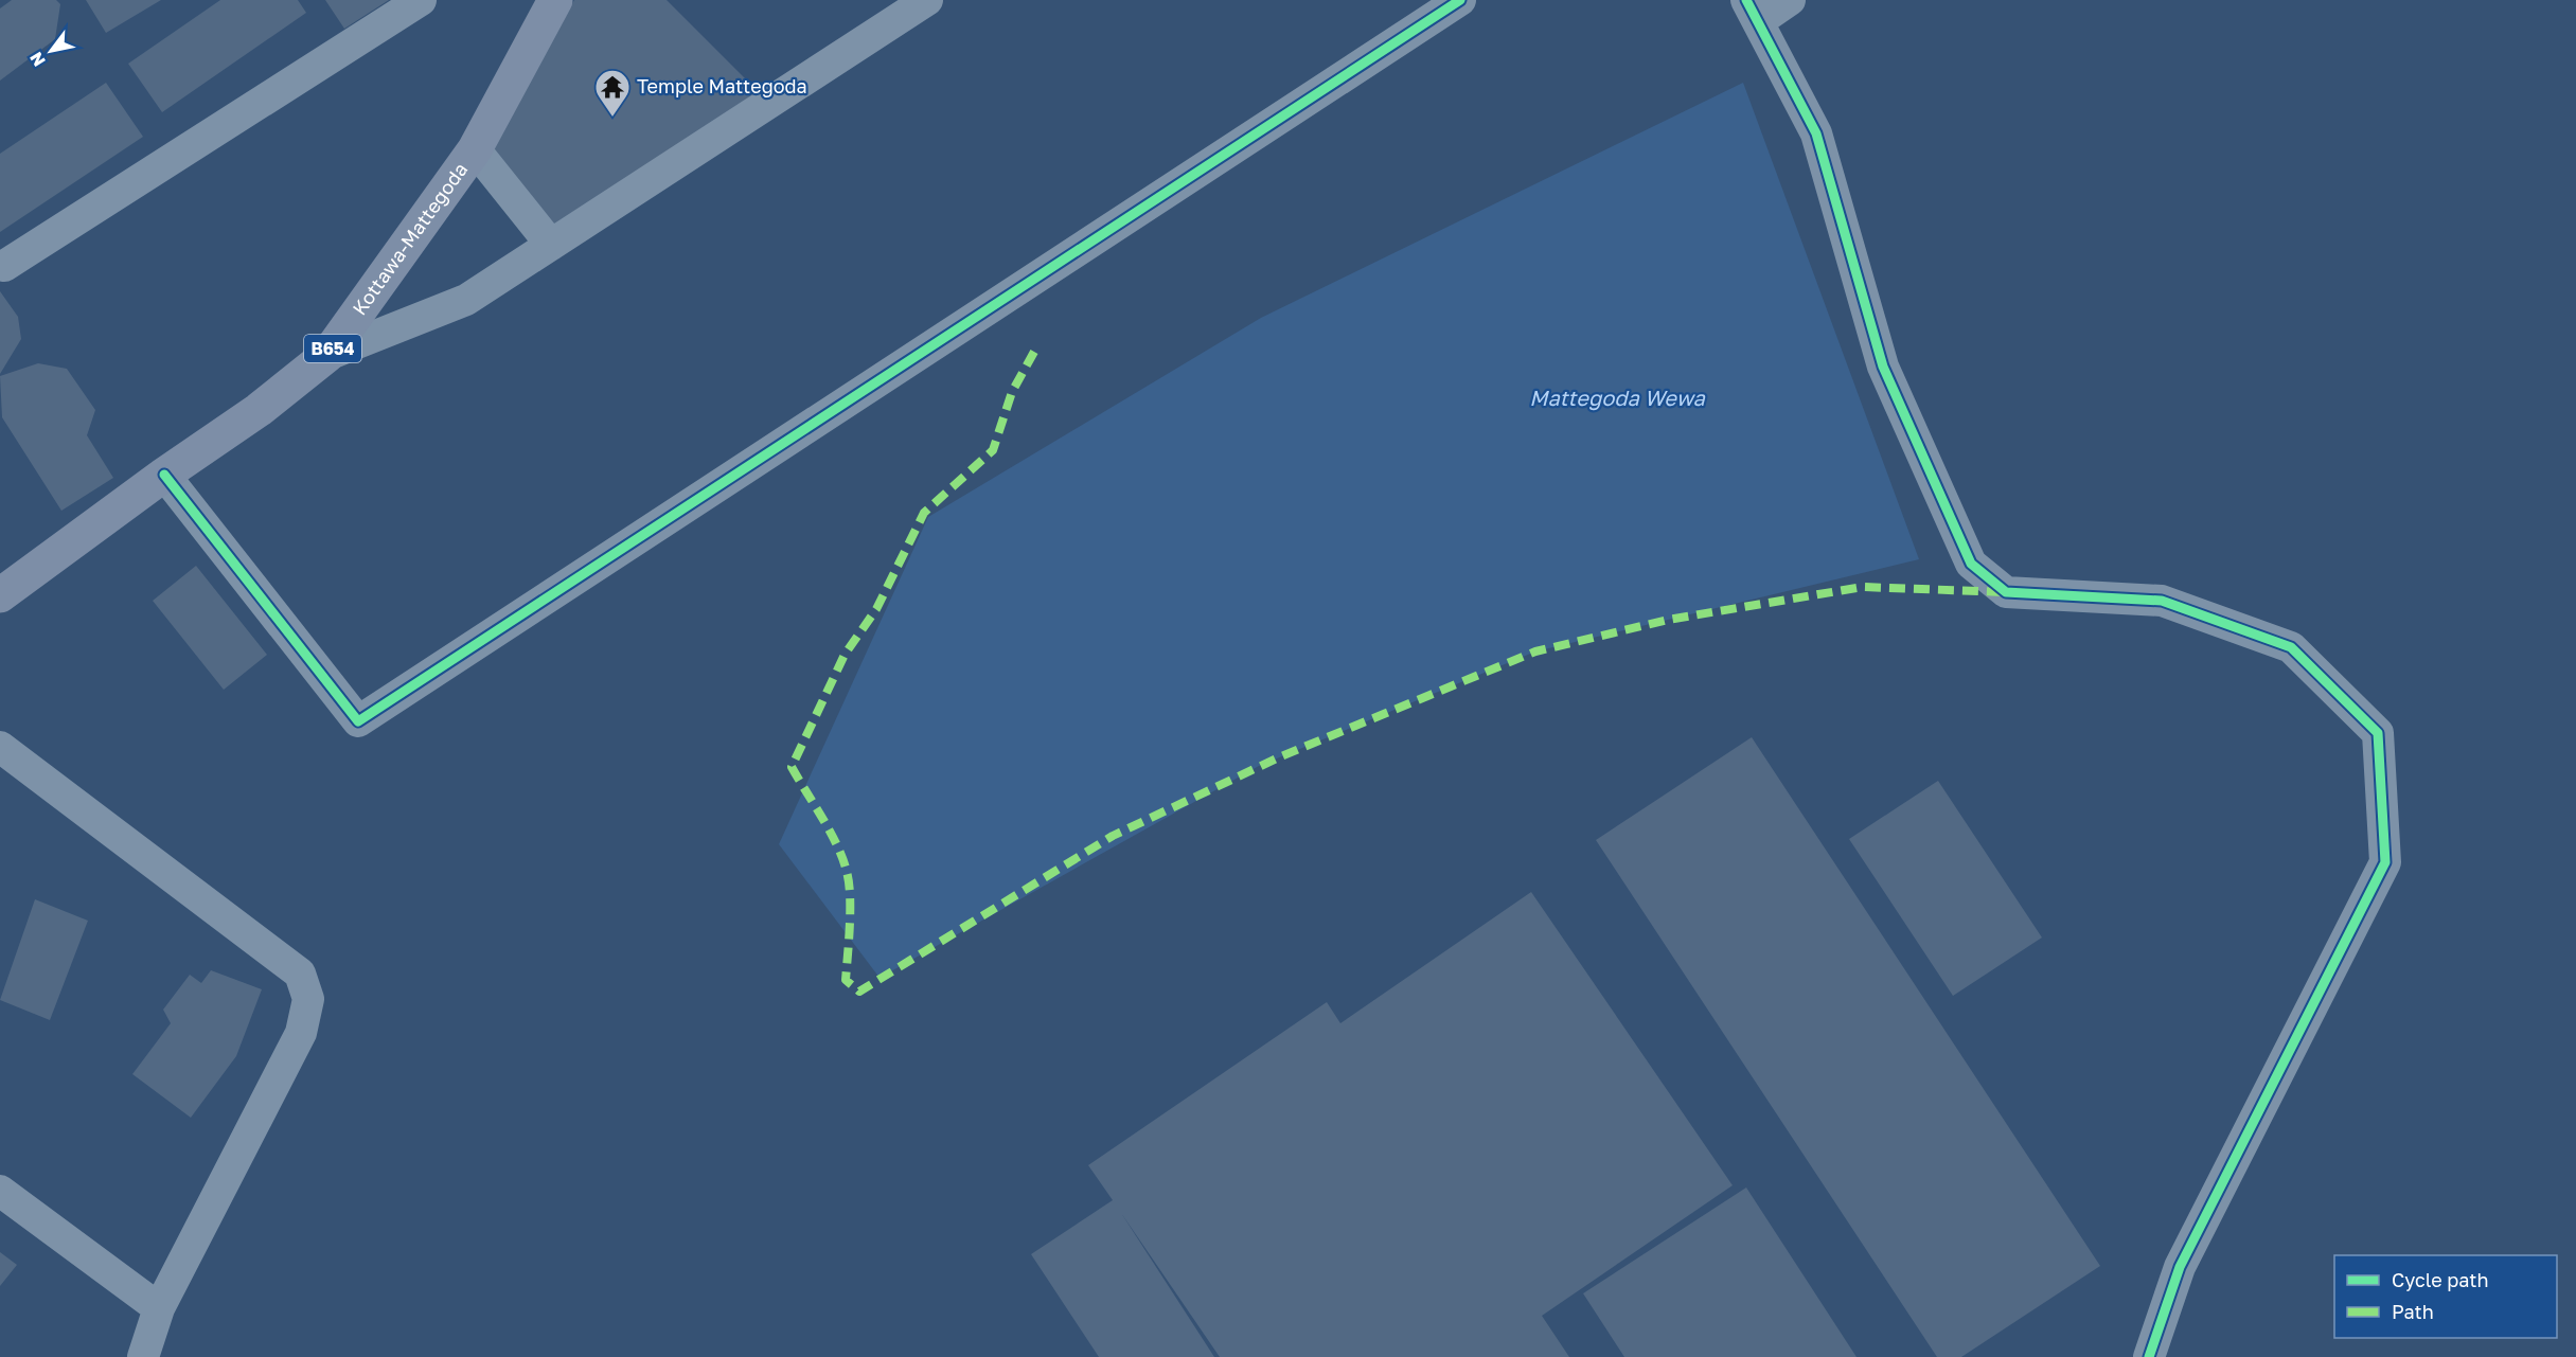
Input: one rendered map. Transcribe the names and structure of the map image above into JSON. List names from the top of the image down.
{
  "streets": {
    "main road": ["Kottawa-Mattegoda", "B654"]
  },
  "water": ["Mattegoda Wewa"],
  "places": {
    "temple": ["Temple Mattegoda"]
  },
  "legend": ["Cycle path", "Path"],
  "north": "bottom left"
}
